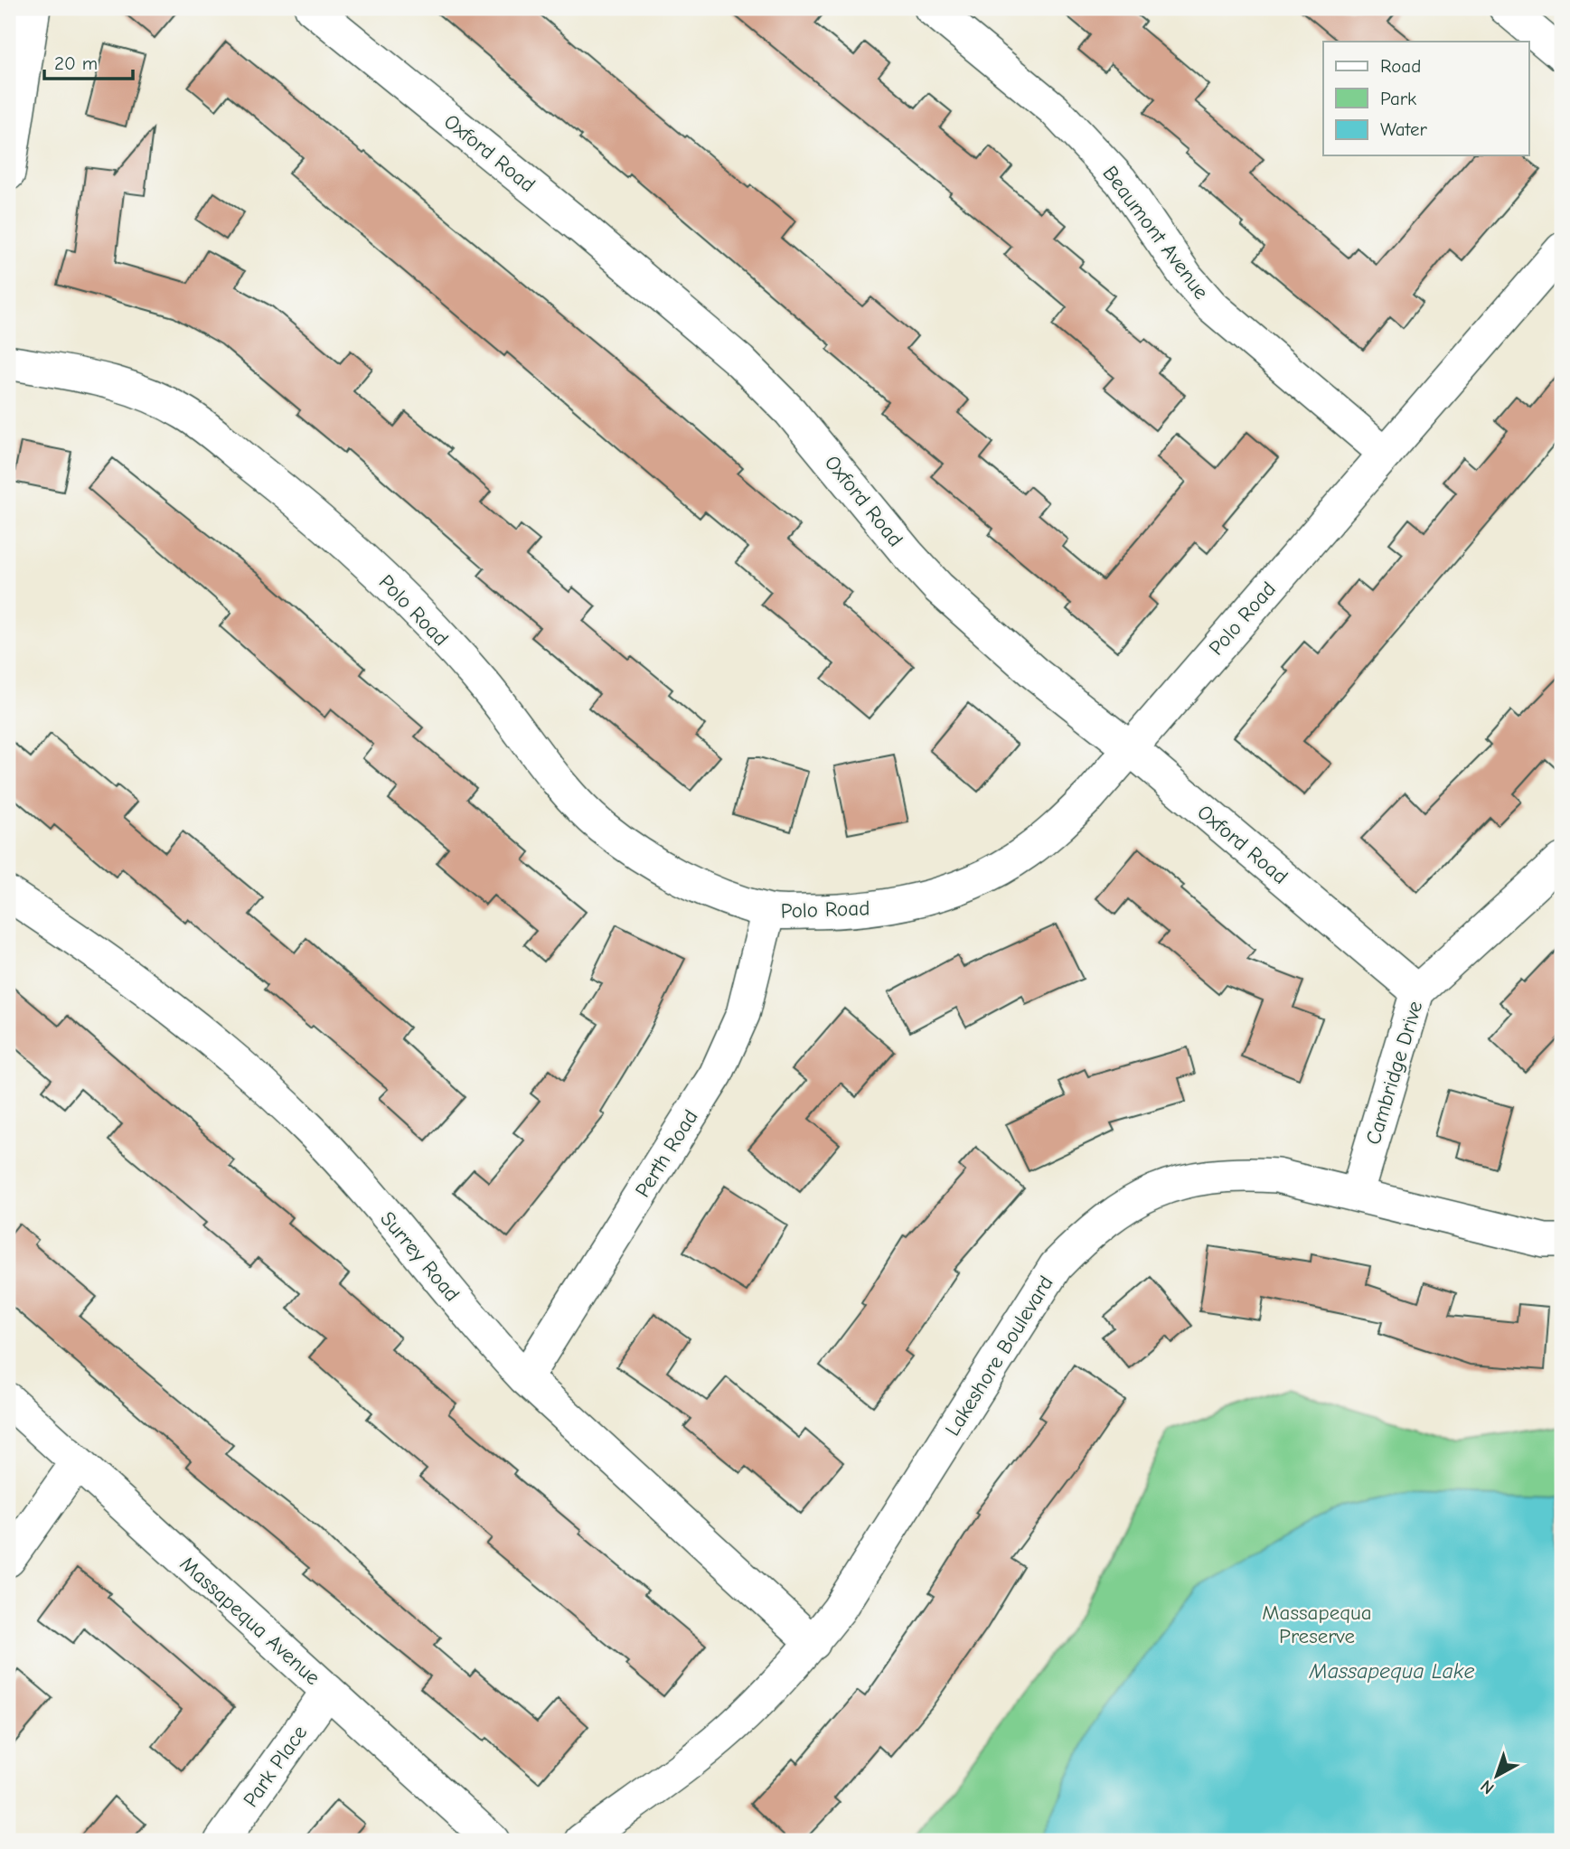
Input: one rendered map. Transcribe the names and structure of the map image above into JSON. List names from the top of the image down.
{
  "streets": {
    "street": [
      "Oxford Road",
      "Beaumont Avenue",
      "Polo Road",
      "Cambridge Drive",
      "Perth Road",
      "Surrey Road",
      "Lakeshore Boulevard",
      "Massapequa Avenue",
      "Park Place"
    ]
  },
  "crossings": [
    ["Oxford Road", "Polo Road"],
    ["Oxford Road", "Cambridge Drive"],
    ["Beaumont Avenue", "Polo Road"],
    ["Polo Road", "Perth Road"],
    ["Cambridge Drive", "Lakeshore Boulevard"],
    ["Perth Road", "Surrey Road"],
    ["Surrey Road", "Lakeshore Boulevard"],
    ["Massapequa Avenue", "Park Place"]
  ],
  "water": ["Massapequa Lake"],
  "parks": ["Massapequa Preserve"],
  "legend": ["Road", "Park", "Water"],
  "scale_bar": "20 m",
  "north": "bottom left"
}
